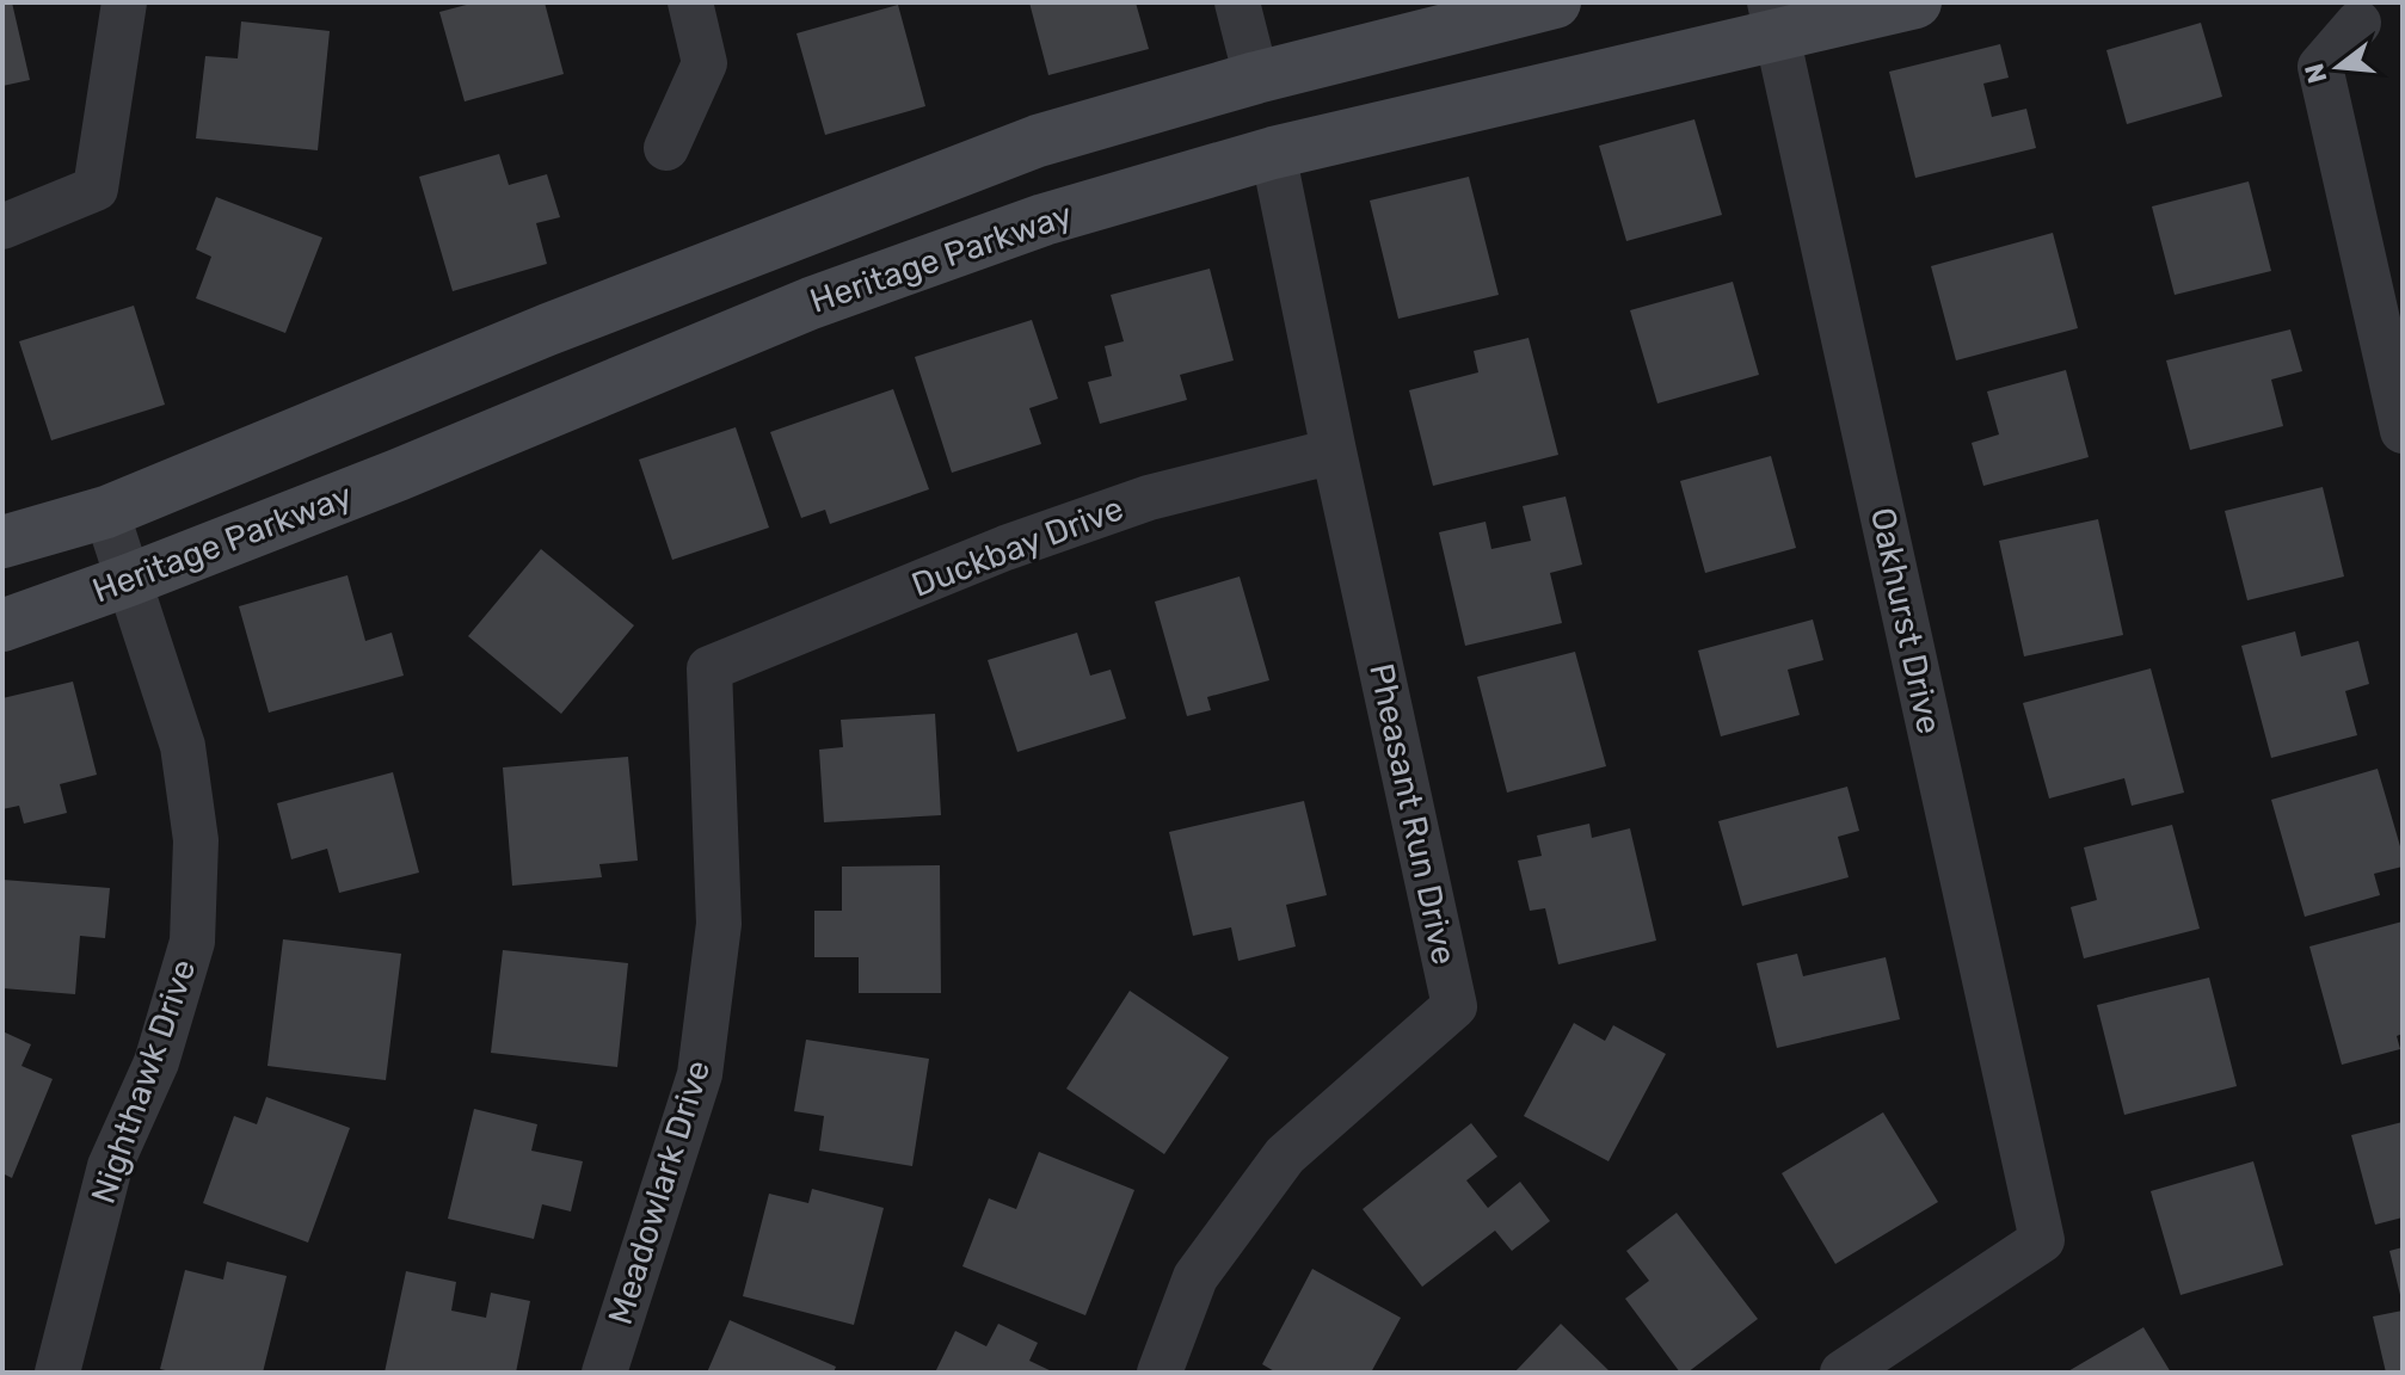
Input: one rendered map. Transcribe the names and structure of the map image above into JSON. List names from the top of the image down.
{
  "streets": {
    "main road": ["Heritage Parkway"],
    "street": [
      "Duckbay Drive",
      "Oakhurst Drive",
      "Pheasant Run Drive",
      "Nighthawk Drive",
      "Meadowlark Drive"
    ]
  },
  "crossings": [
    ["Heritage Parkway", "Oakhurst Drive"],
    ["Heritage Parkway", "Pheasant Run Drive"],
    ["Heritage Parkway", "Nighthawk Drive"],
    ["Duckbay Drive", "Pheasant Run Drive"],
    ["Duckbay Drive", "Meadowlark Drive"]
  ],
  "north": "left"
}
